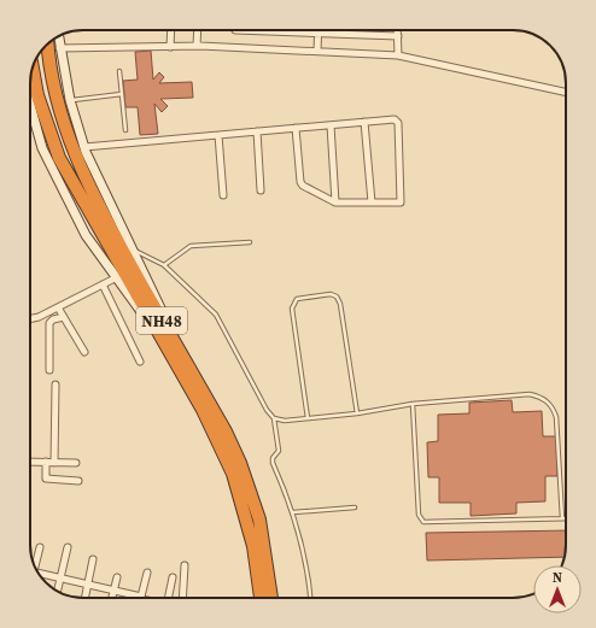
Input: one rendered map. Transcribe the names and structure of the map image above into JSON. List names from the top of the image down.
{
  "streets": {
    "highway": ["NH48"]
  },
  "north": "top"
}
